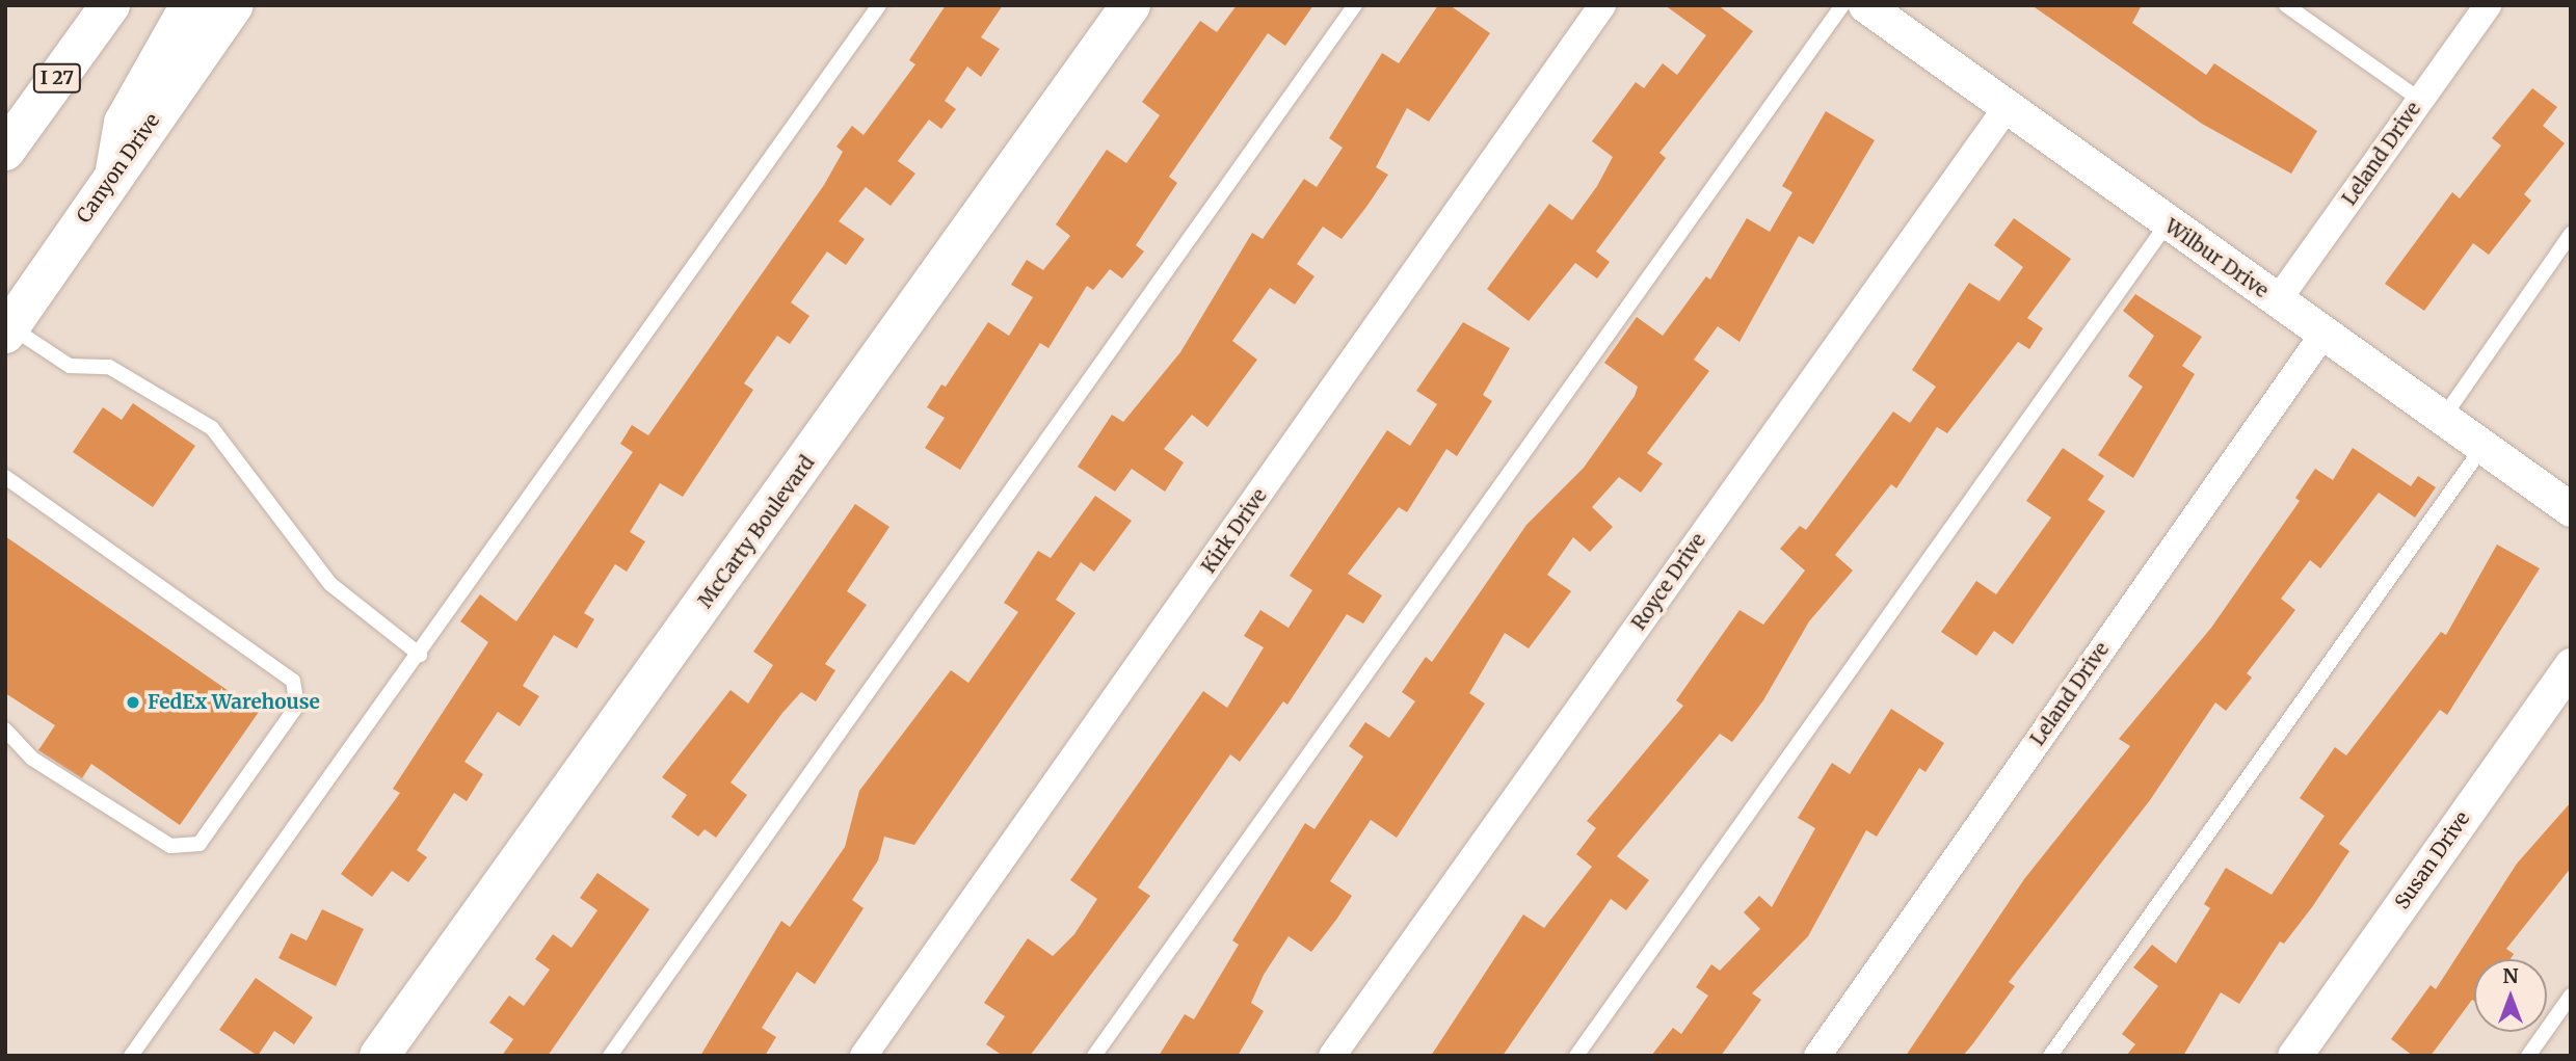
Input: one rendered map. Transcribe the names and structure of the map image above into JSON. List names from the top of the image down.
{
  "streets": {
    "main road": ["I 27", "Canyon Drive", "McCarty Boulevard"],
    "street": [
      "Leland Drive",
      "Wilbur Drive",
      "Kirk Drive",
      "Royce Drive",
      "Susan Drive"
    ]
  },
  "crossings": [
    ["Leland Drive", "Wilbur Drive"],
    ["Wilbur Drive", "Royce Drive"]
  ],
  "places": ["FedEx Warehouse"],
  "north": "top"
}
